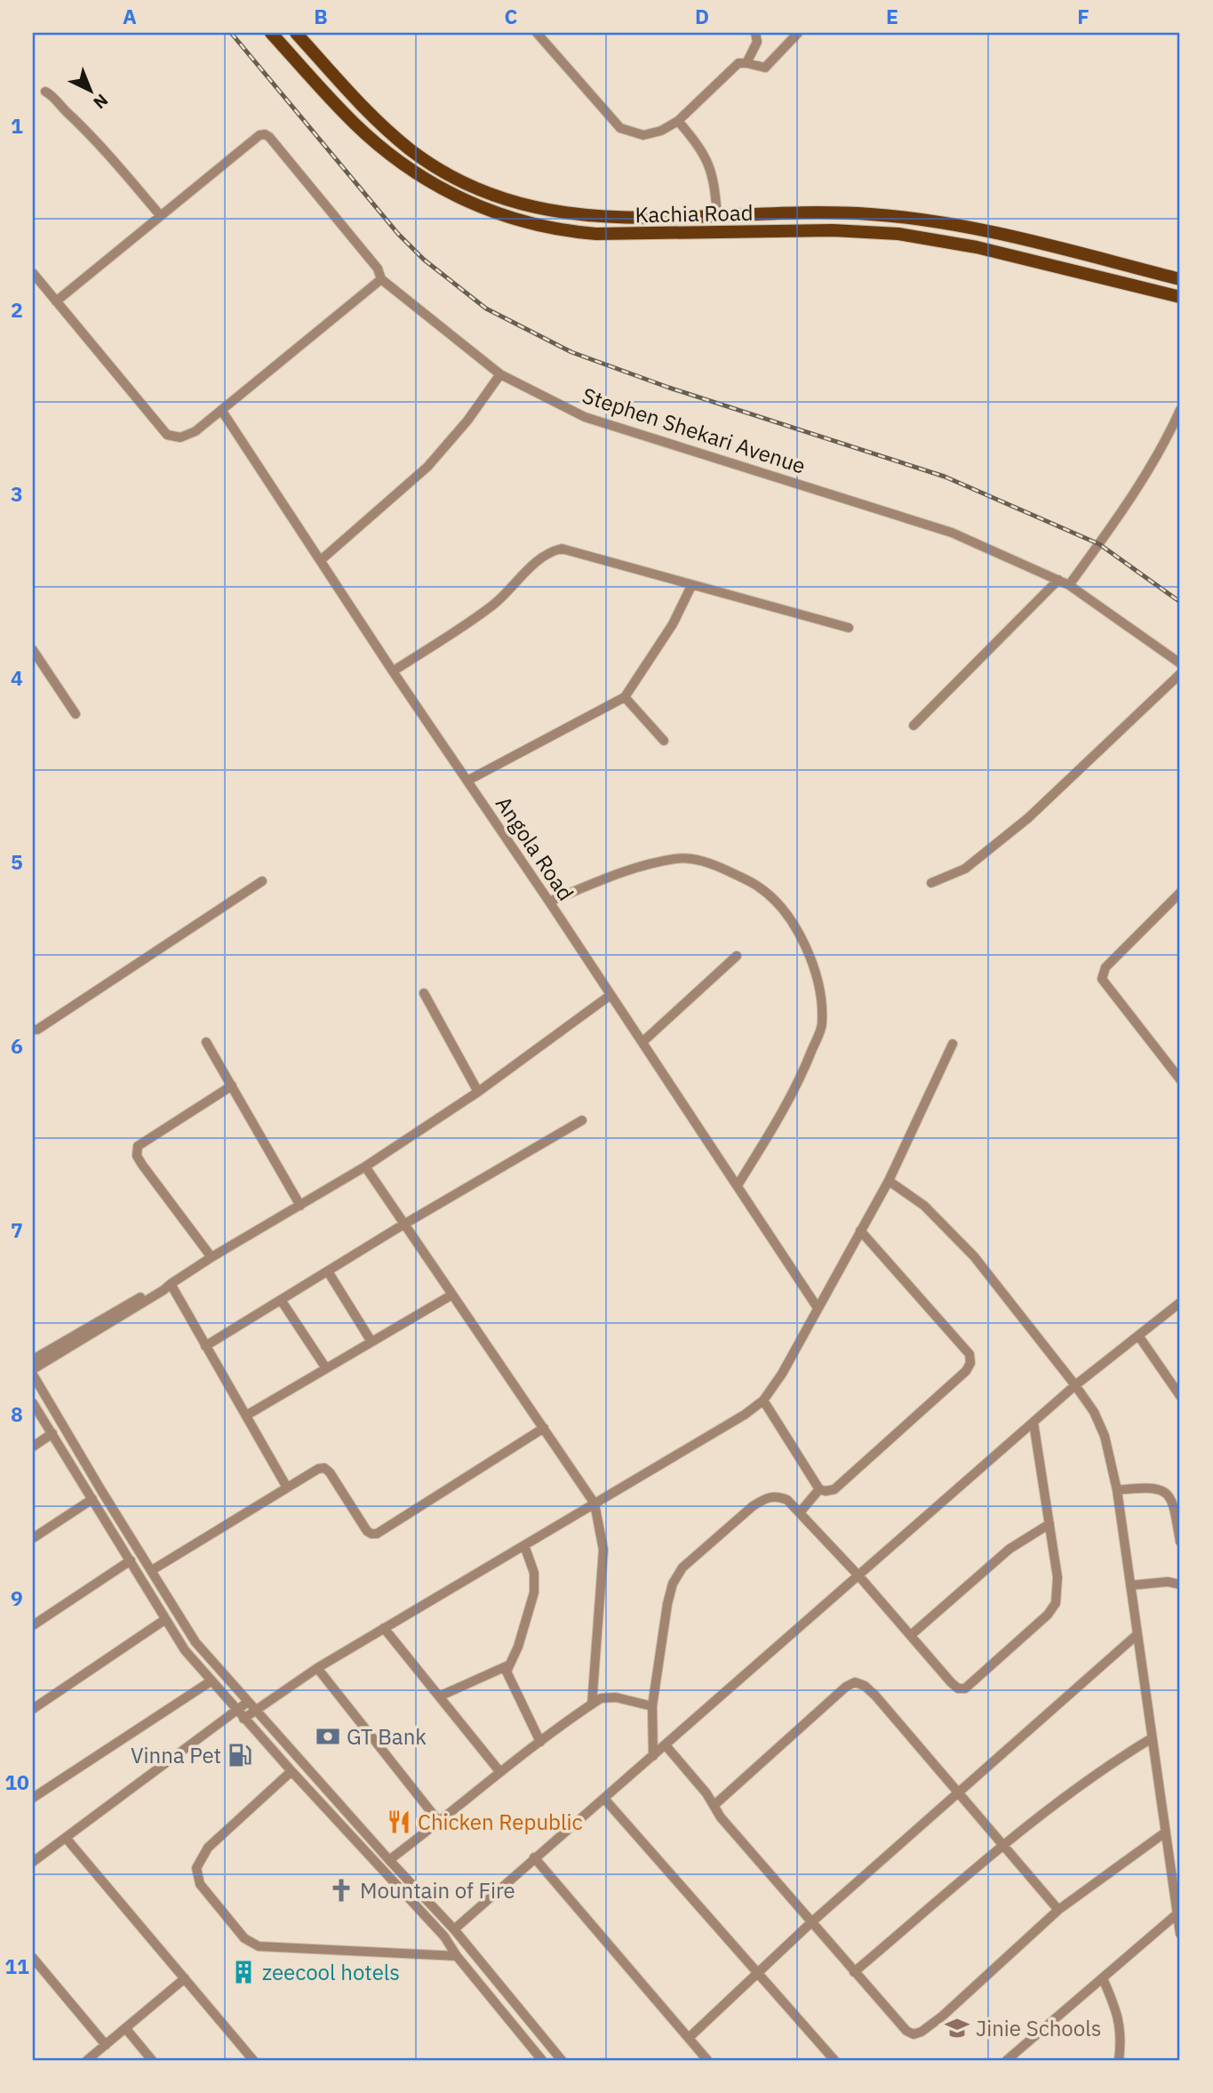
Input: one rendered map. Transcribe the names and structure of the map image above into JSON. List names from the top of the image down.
{
  "streets": {
    "main road": ["Kachia Road"],
    "street": ["Stephen Shekari Avenue", "Angola Road"]
  },
  "places": {
    "bank": ["GT Bank"],
    "fuel station": ["Vinna Pet"],
    "restaurant": ["Chicken Republic"],
    "church": ["Mountain of Fire"],
    "building": ["zeecool hotels"],
    "school or university": ["Jinie Schools"]
  },
  "north": "bottom right",
  "grid": {
    "columns": [
      "A",
      "B",
      "C",
      "D",
      "E",
      "F"
    ],
    "rows": [
      "1",
      "2",
      "3",
      "4",
      "5",
      "6",
      "7",
      "8",
      "9",
      "10",
      "11"
    ]
  }
}
